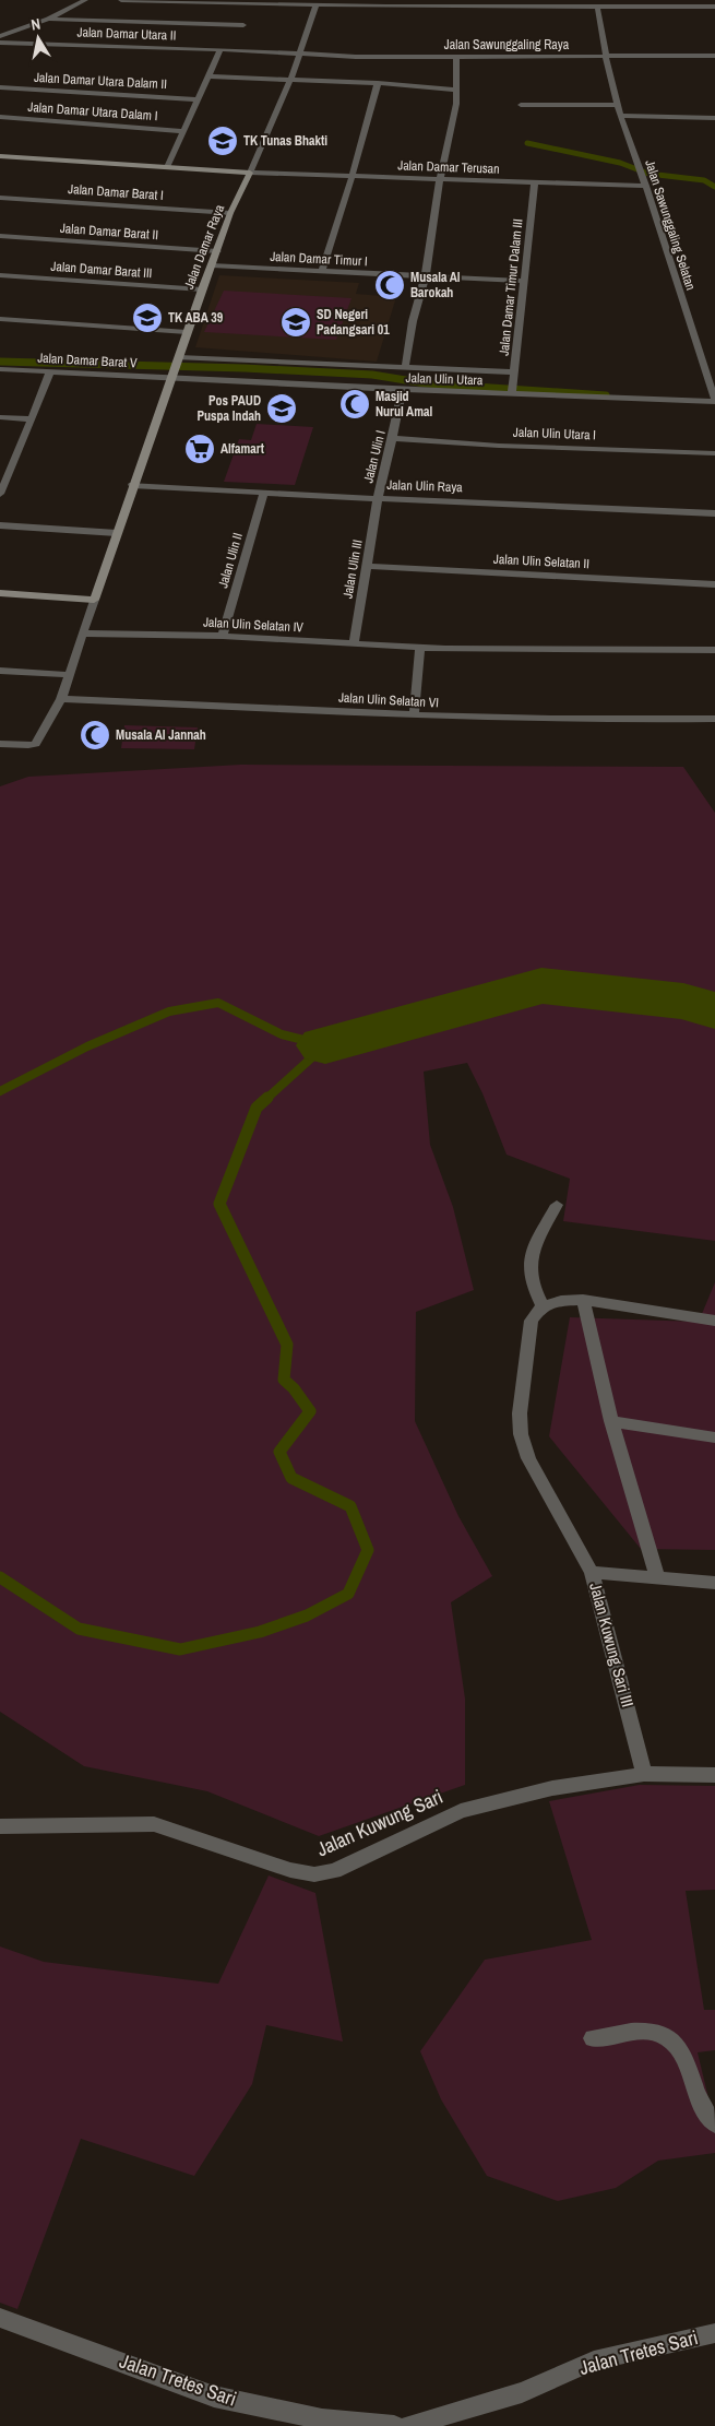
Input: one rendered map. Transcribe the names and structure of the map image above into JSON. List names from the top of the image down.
{
  "streets": {
    "street": [
      "Jalan Damar Utara II",
      "Jalan Sawunggaling Raya",
      "Jalan Damar Utara Dalam II",
      "Jalan Damar Utara Dalam I",
      "Jalan Damar Terusan",
      "Jalan Damar Barat I",
      "Jalan Sawunggaling Selatan",
      "Jalan Damar Barat II",
      "Jalan Damar Raya",
      "Jalan Damar Timur I",
      "Jalan Damar Barat III",
      "Jalan Damar Timur Dalam III",
      "Jalan Damar Barat V",
      "Jalan Ulin Utara",
      "Jalan Ulin Utara I",
      "Jalan Ulin I",
      "Jalan Ulin Raya",
      "Jalan Ulin II",
      "Jalan Ulin Selatan II",
      "Jalan Ulin III",
      "Jalan Ulin Selatan IV",
      "Jalan Ulin Selatan VI",
      "Jalan Kuwung Sari III",
      "Jalan Kuwung Sari",
      "Jalan Tretes Sari"
    ]
  },
  "crossings": [
    ["Jalan Damar Utara II", "Jalan Sawunggaling Raya"],
    ["Jalan Sawunggaling Raya", "Jalan Sawunggaling Selatan"],
    ["Jalan Damar Terusan", "Jalan Sawunggaling Selatan"],
    ["Jalan Damar Terusan", "Jalan Damar Raya"],
    ["Jalan Damar Terusan", "Jalan Damar Timur Dalam III"],
    ["Jalan Damar Barat I", "Jalan Damar Raya"],
    ["Jalan Sawunggaling Selatan", "Jalan Ulin Utara"],
    ["Jalan Damar Barat II", "Jalan Damar Raya"],
    ["Jalan Damar Raya", "Jalan Damar Timur I"],
    ["Jalan Damar Raya", "Jalan Damar Barat III"],
    ["Jalan Damar Raya", "Jalan Damar Barat V"],
    ["Jalan Damar Raya", "Jalan Ulin Utara"],
    ["Jalan Damar Raya", "Jalan Ulin Raya"],
    ["Jalan Damar Timur I", "Jalan Damar Timur Dalam III"],
    ["Jalan Damar Timur Dalam III", "Jalan Ulin Utara"],
    ["Jalan Damar Barat V", "Jalan Ulin Utara"],
    ["Jalan Ulin Utara", "Jalan Ulin I"],
    ["Jalan Ulin Utara I", "Jalan Ulin I"],
    ["Jalan Ulin I", "Jalan Ulin Raya"],
    ["Jalan Ulin I", "Jalan Ulin III"],
    ["Jalan Ulin Raya", "Jalan Ulin II"],
    ["Jalan Ulin Raya", "Jalan Ulin III"],
    ["Jalan Ulin II", "Jalan Ulin Selatan IV"],
    ["Jalan Ulin Selatan II", "Jalan Ulin III"],
    ["Jalan Ulin III", "Jalan Ulin Selatan IV"],
    ["Jalan Kuwung Sari III", "Jalan Kuwung Sari"]
  ],
  "places": {
    "school or university": [
      "TK Tunas Bhakti",
      "TK ABA 39",
      "SD Negeri Padangsari 01",
      "Pos PAUD Puspa Indah"
    ],
    "mosque": ["Musala Al Barokah", "Masjid Nurul Amal", "Musala Al Jannah"],
    "supermarket": ["Alfamart"]
  },
  "north": "top"
}
